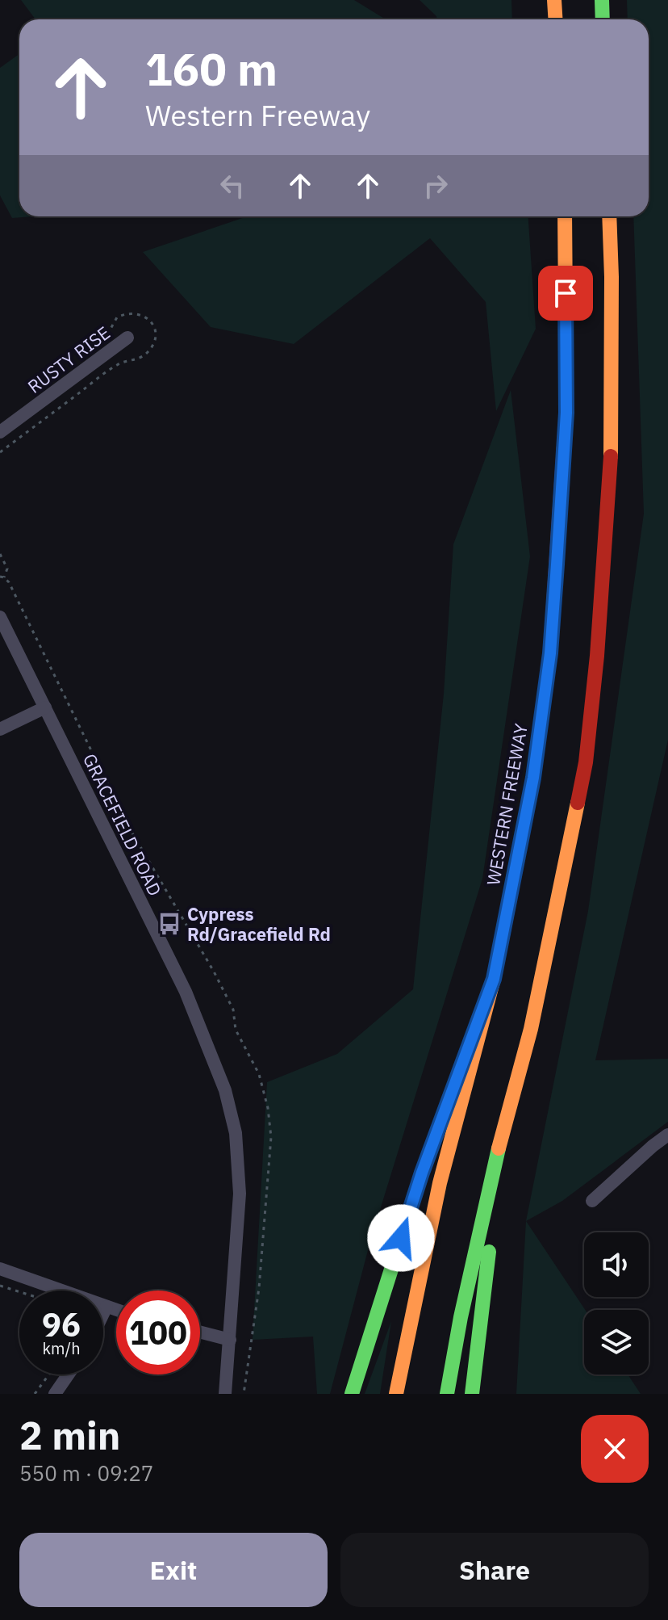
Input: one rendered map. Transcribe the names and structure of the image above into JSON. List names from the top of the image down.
{
  "streets": {
    "highway": ["WESTERN FREEWAY"],
    "street": ["RUSTY RISE", "GRACEFIELD ROAD"]
  },
  "places": {
    "bus stop": ["Cypress Rd/Gracefield Rd"]
  },
  "page": {
    "turn": ["160 m", "Western Freeway"],
    "speed": "96 km/h",
    "limit": "100",
    "heading": ["2 min", "550 m · 09:27"],
    "buttons": ["Exit", "Share"]
  }
}
